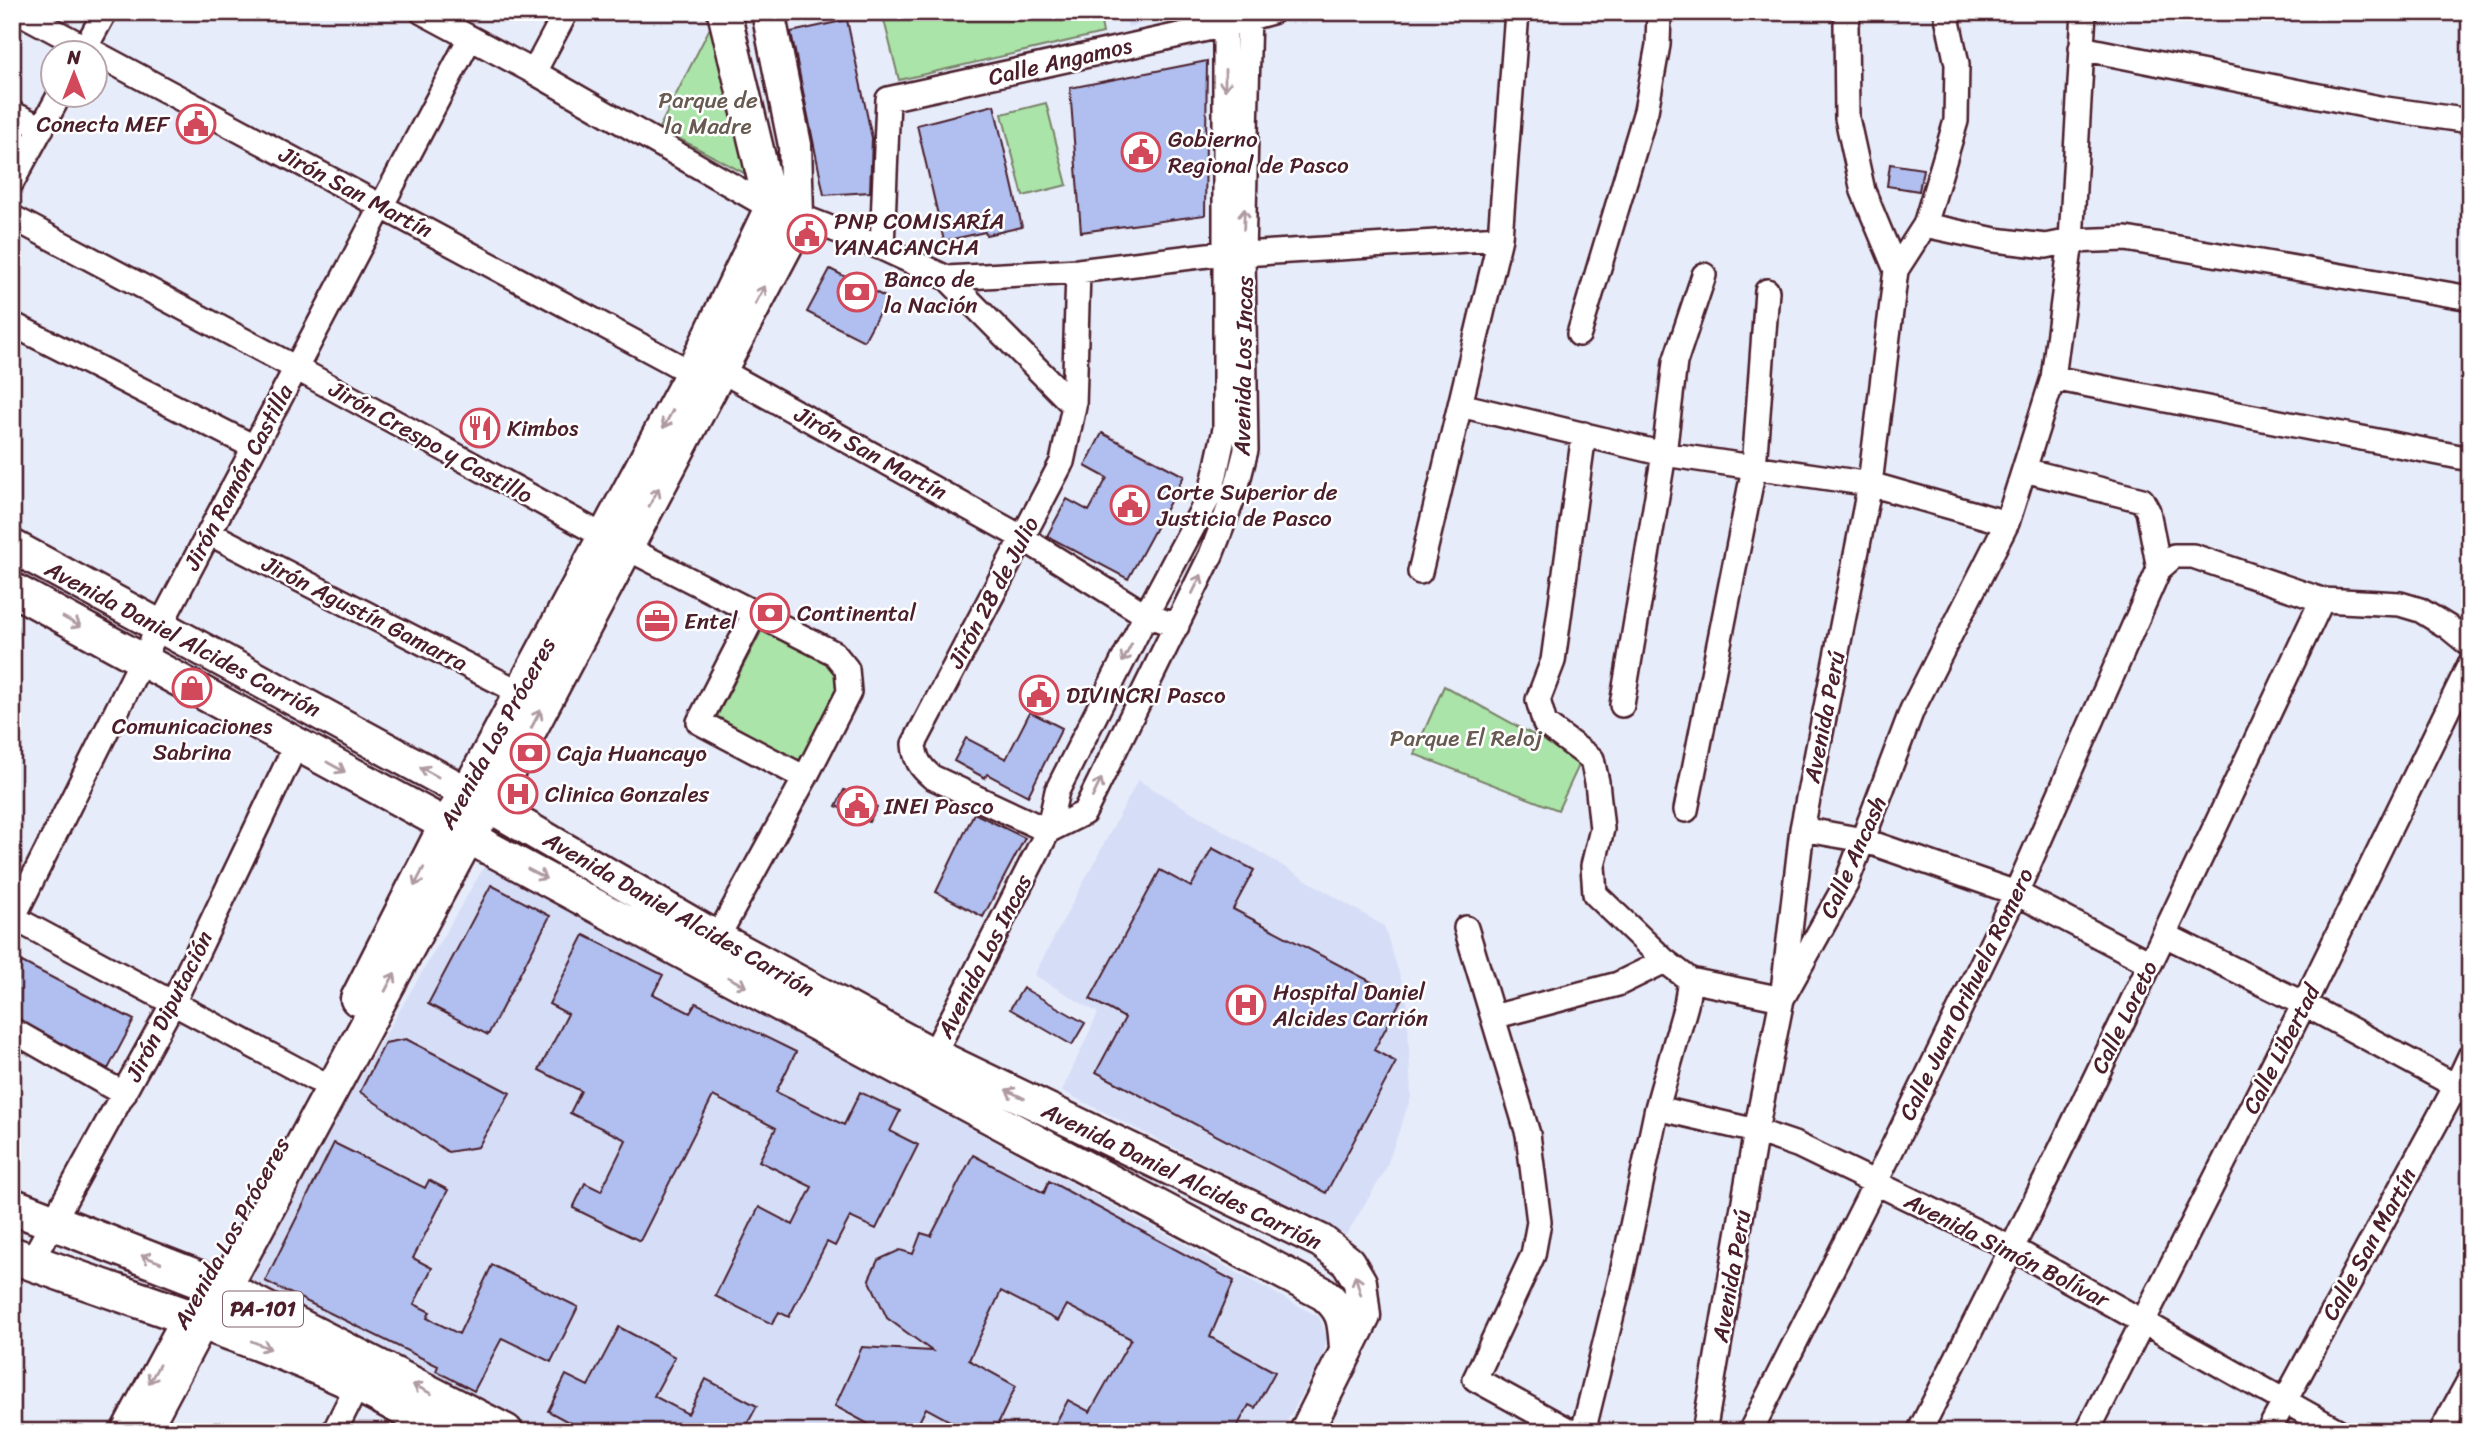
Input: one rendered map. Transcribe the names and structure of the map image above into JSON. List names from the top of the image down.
{
  "streets": {
    "main road": ["PA-101"],
    "street": [
      "Calle Angamos",
      "Jirón San Martín",
      "Avenida Los Incas",
      "Jirón Crespo y Castillo",
      "Jirón Ramón Castilla",
      "Jirón 28 de Julio",
      "Jirón Agustín Gamarra",
      "Avenida Daniel Alcides Carrión",
      "Avenida Perú",
      "Avenida Los Próceres",
      "Calle Ancash",
      "Calle Juan Orihuela Romero",
      "Jirón Diputación",
      "Calle Loreto",
      "Calle Libertad",
      "Calle San Martín",
      "Avenida Simón Bolívar"
    ]
  },
  "crossings": [
    ["Calle Angamos", "Avenida Los Incas"],
    ["Jirón San Martín", "Avenida Los Incas"],
    ["Jirón San Martín", "Jirón Ramón Castilla"],
    ["Jirón San Martín", "Jirón 28 de Julio"],
    ["Jirón San Martín", "Avenida Los Próceres"],
    ["Avenida Los Incas", "Jirón 28 de Julio"],
    ["Avenida Los Incas", "Avenida Daniel Alcides Carrión"],
    ["Jirón Crespo y Castillo", "Jirón Ramón Castilla"],
    ["Jirón Crespo y Castillo", "Avenida Daniel Alcides Carrión"],
    ["Jirón Crespo y Castillo", "Avenida Los Próceres"],
    ["Jirón Ramón Castilla", "Jirón Agustín Gamarra"],
    ["Jirón Ramón Castilla", "Avenida Daniel Alcides Carrión"],
    ["Jirón Agustín Gamarra", "Avenida Los Próceres"],
    ["Avenida Daniel Alcides Carrión", "Avenida Los Próceres"],
    ["Avenida Daniel Alcides Carrión", "Jirón Diputación"],
    ["Avenida Perú", "Calle Ancash"],
    ["Avenida Perú", "Avenida Simón Bolívar"],
    ["Avenida Los Próceres", "PA-101"],
    ["Calle Juan Orihuela Romero", "Avenida Simón Bolívar"],
    ["Jirón Diputación", "PA-101"],
    ["Calle Loreto", "Avenida Simón Bolívar"],
    ["Calle Libertad", "Avenida Simón Bolívar"],
    ["Calle San Martín", "Avenida Simón Bolívar"]
  ],
  "parks": ["Parque de la Madre", "Parque El Reloj"],
  "places": {
    "public building": [
      "Conecta MEF",
      "Gobierno Regional de Pasco",
      "PNP COMISARÍA YANACANCHA",
      "Corte Superior de Justicia de Pasco",
      "DIVINCRI Pasco",
      "INEI Pasco"
    ],
    "bank": ["Banco de la Nación", "Continental", "Caja Huancayo"],
    "restaurant": ["Kimbos"],
    "office": ["Entel"],
    "shop": ["Comunicaciones Sabrina"],
    "hospital": ["Clinica Gonzales", "Hospital Daniel Alcides Carrión"]
  },
  "north": "top"
}
